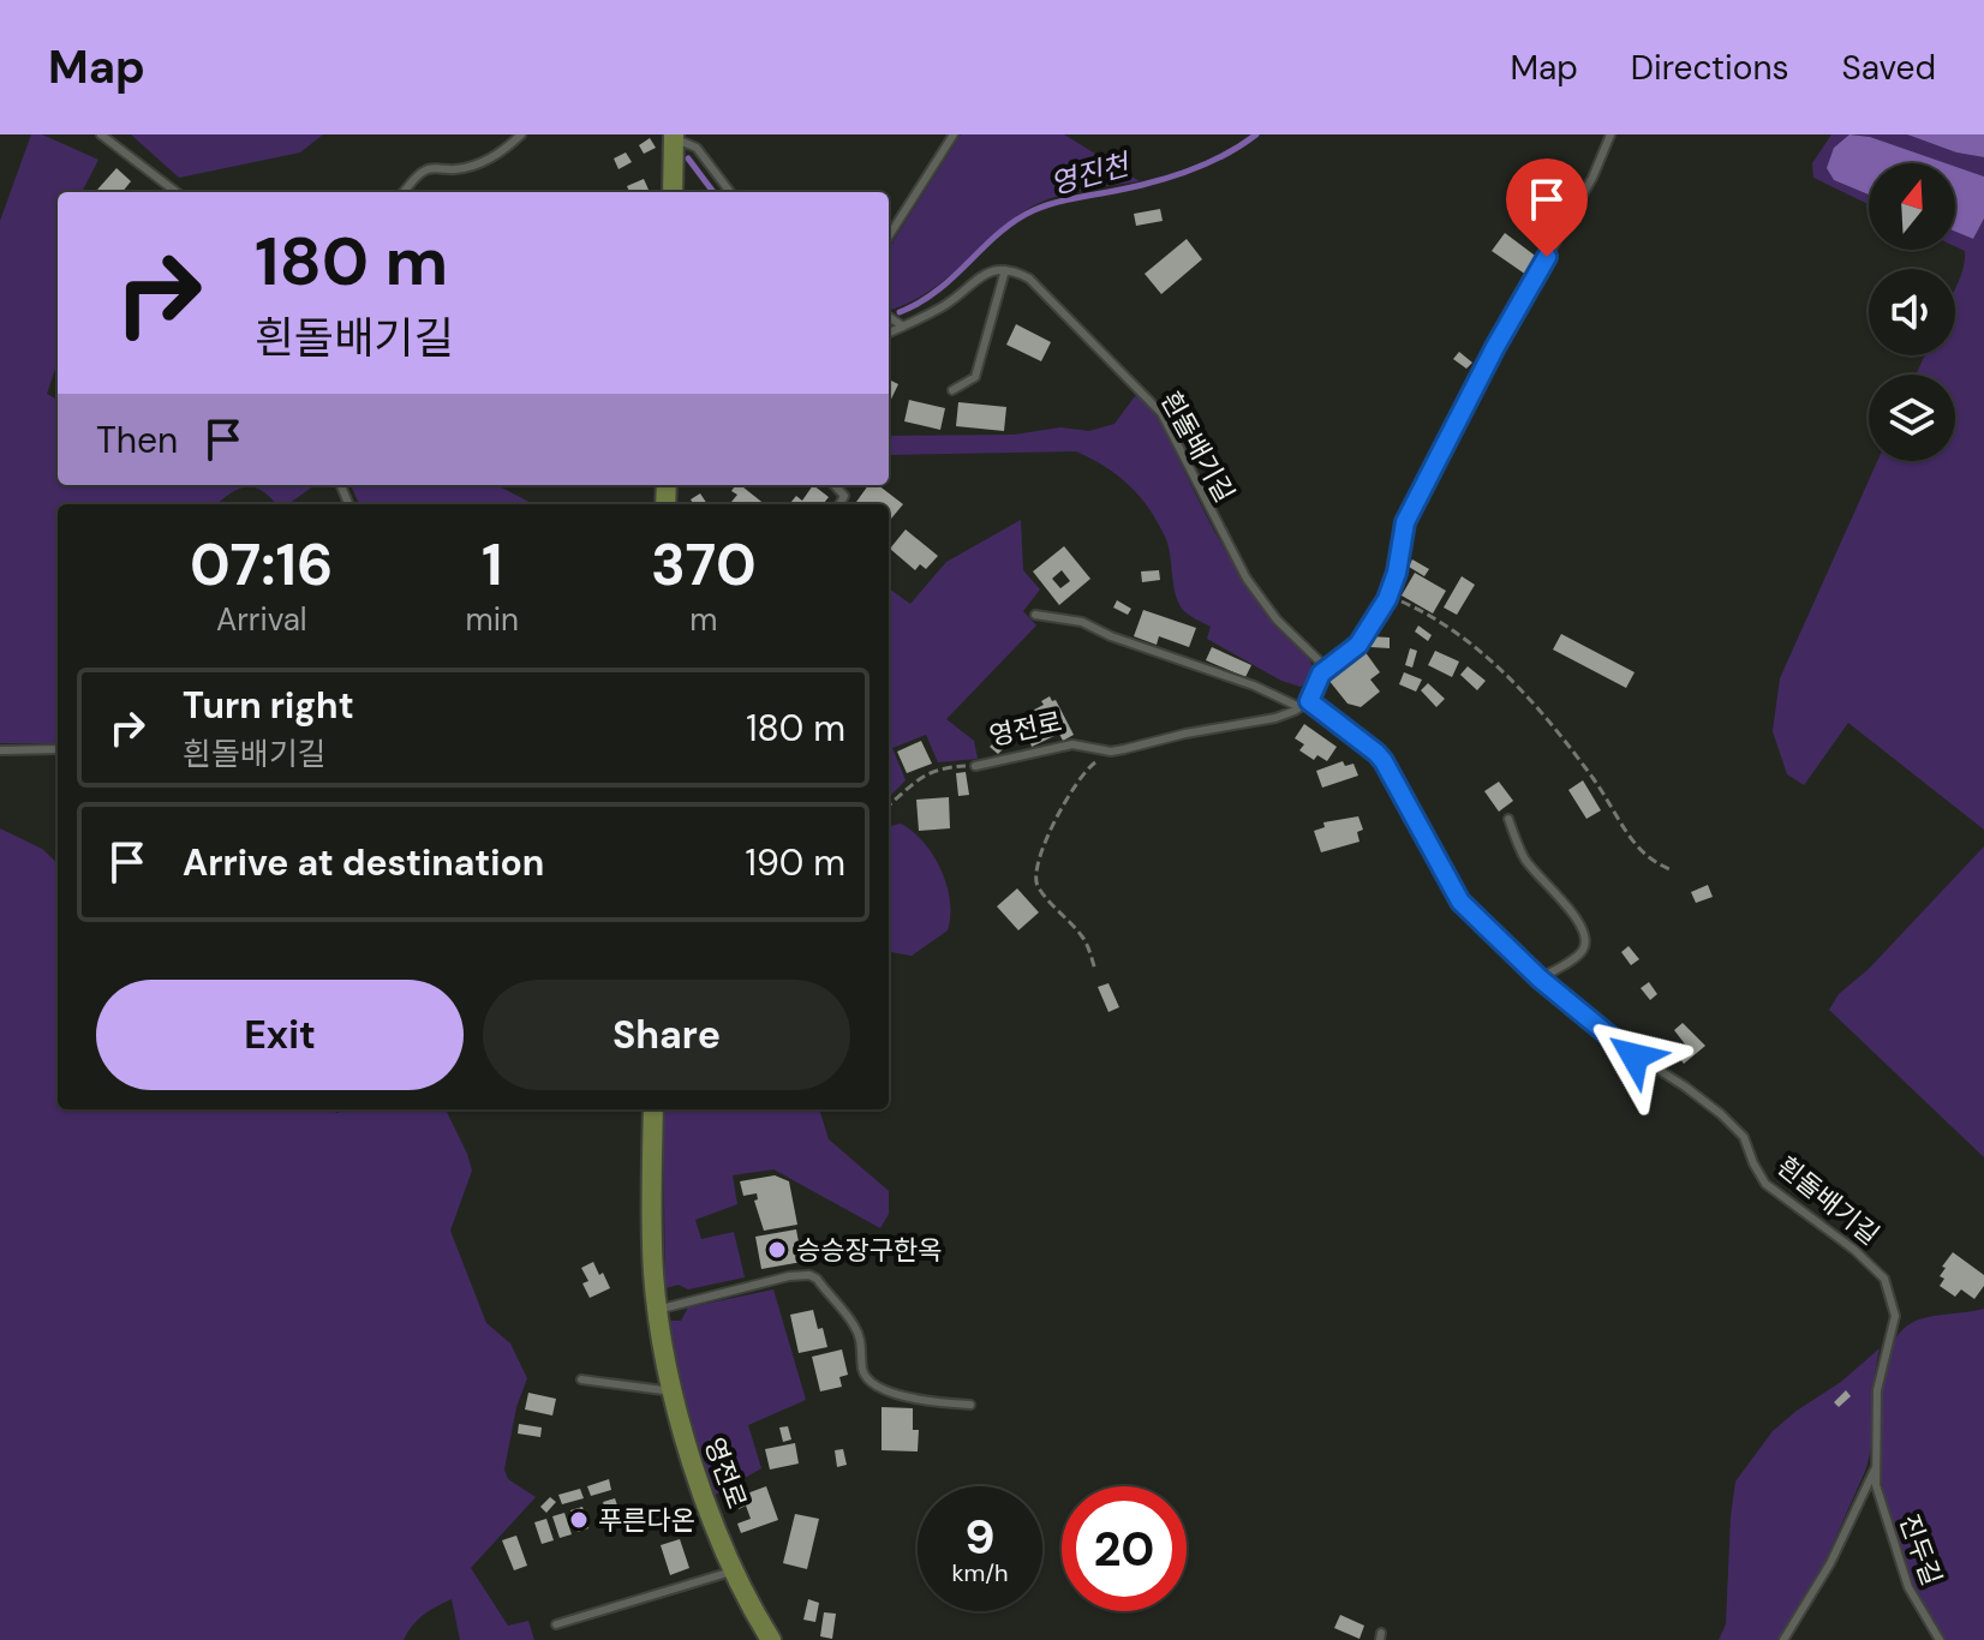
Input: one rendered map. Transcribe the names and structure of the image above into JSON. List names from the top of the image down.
{
  "streets": {
    "street": ["영전로"],
    "lane": ["흰돌배기길", "진두길"]
  },
  "crossings": [
    ["흰돌배기길", "진두길"]
  ],
  "water": ["영진천"],
  "places": ["승승장구한옥", "푸른다온"],
  "north": "top",
  "page": {
    "header": "Map",
    "nav": ["Map", "Directions", "Saved"],
    "turn": ["180 m", "흰돌배기길"],
    "then": "Then",
    "eta": [
      "07:16",
      "Arrival",
      "1",
      "min",
      "370",
      "m"
    ],
    "list": [
      {
        "name": "Turn right",
        "note": "흰돌배기길",
        "value": "180 m"
      },
      {
        "name": "Arrive at destination",
        "value": "190 m"
      }
    ],
    "buttons": ["Exit", "Share"],
    "speed": "9 km/h",
    "limit": "20"
  }
}
